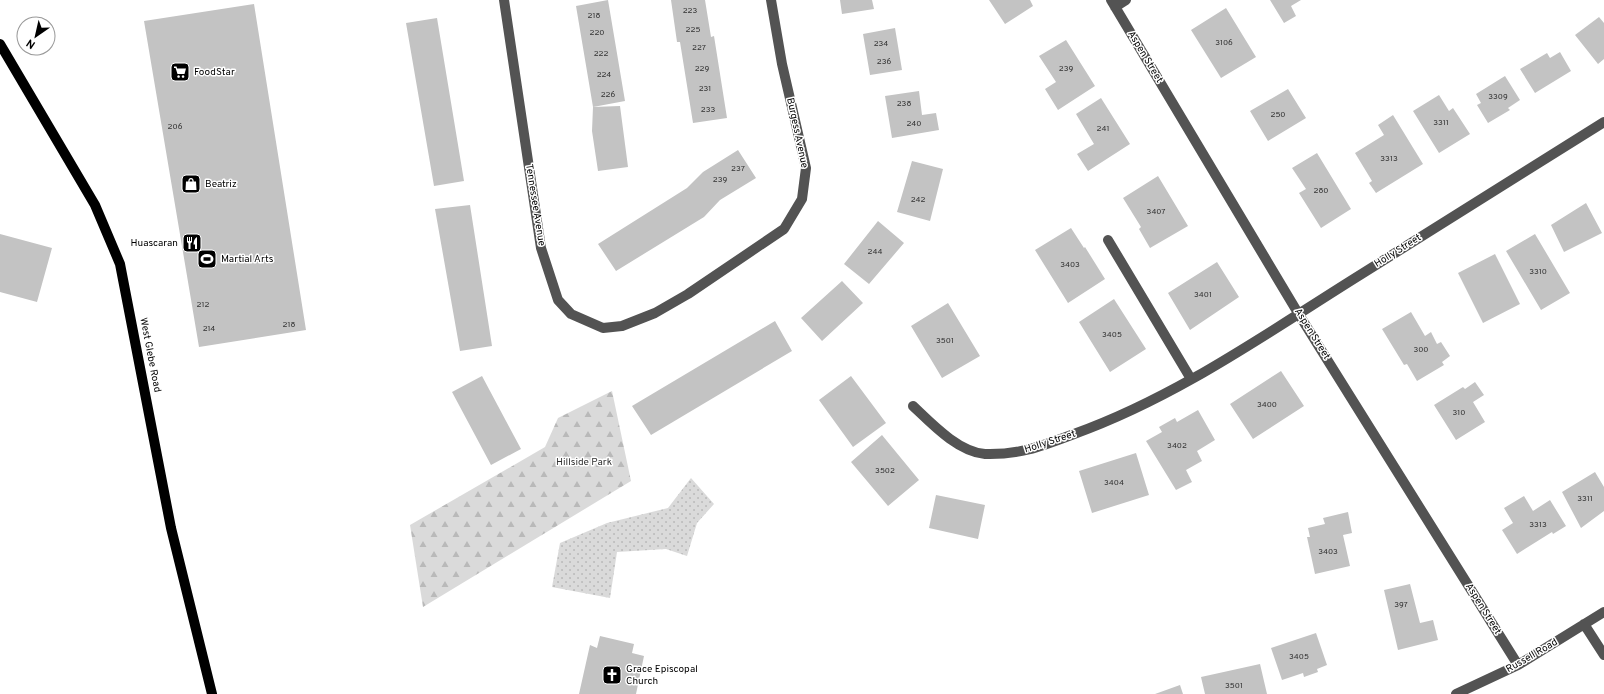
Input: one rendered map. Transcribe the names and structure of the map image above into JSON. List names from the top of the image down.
{
  "streets": {
    "main road": ["West Glebe Road"],
    "street": [
      "Aspen Street",
      "Burgess Avenue",
      "Tennessee Avenue",
      "Holly Street",
      "Russell Road"
    ]
  },
  "crossings": [
    ["Aspen Street", "Holly Street"],
    ["Aspen Street", "Russell Road"],
    ["Burgess Avenue", "Tennessee Avenue"]
  ],
  "parks": ["Hillside Park"],
  "places": {
    "supermarket": ["FoodStar"],
    "shop": ["Beatriz"],
    "restaurant": ["Huascaran"],
    "sports": ["Martial Arts"],
    "church": ["Grace Episcopal Church"]
  },
  "house_numbers": [
    "223",
    "218",
    "225",
    "220",
    "3106",
    "234",
    "227",
    "222",
    "236",
    "229",
    "239",
    "224",
    "231",
    "226",
    "3309",
    "238",
    "233",
    "250",
    "3311",
    "240",
    "206",
    "241",
    "3313",
    "237",
    "239",
    "280",
    "242",
    "3407",
    "244",
    "3403",
    "3310",
    "3401",
    "212",
    "218",
    "214",
    "3405",
    "3501",
    "300",
    "3400",
    "310",
    "3402",
    "3502",
    "3404",
    "3311",
    "3313",
    "3403",
    "397",
    "3405",
    "3501"
  ],
  "north": "bottom left"
}
